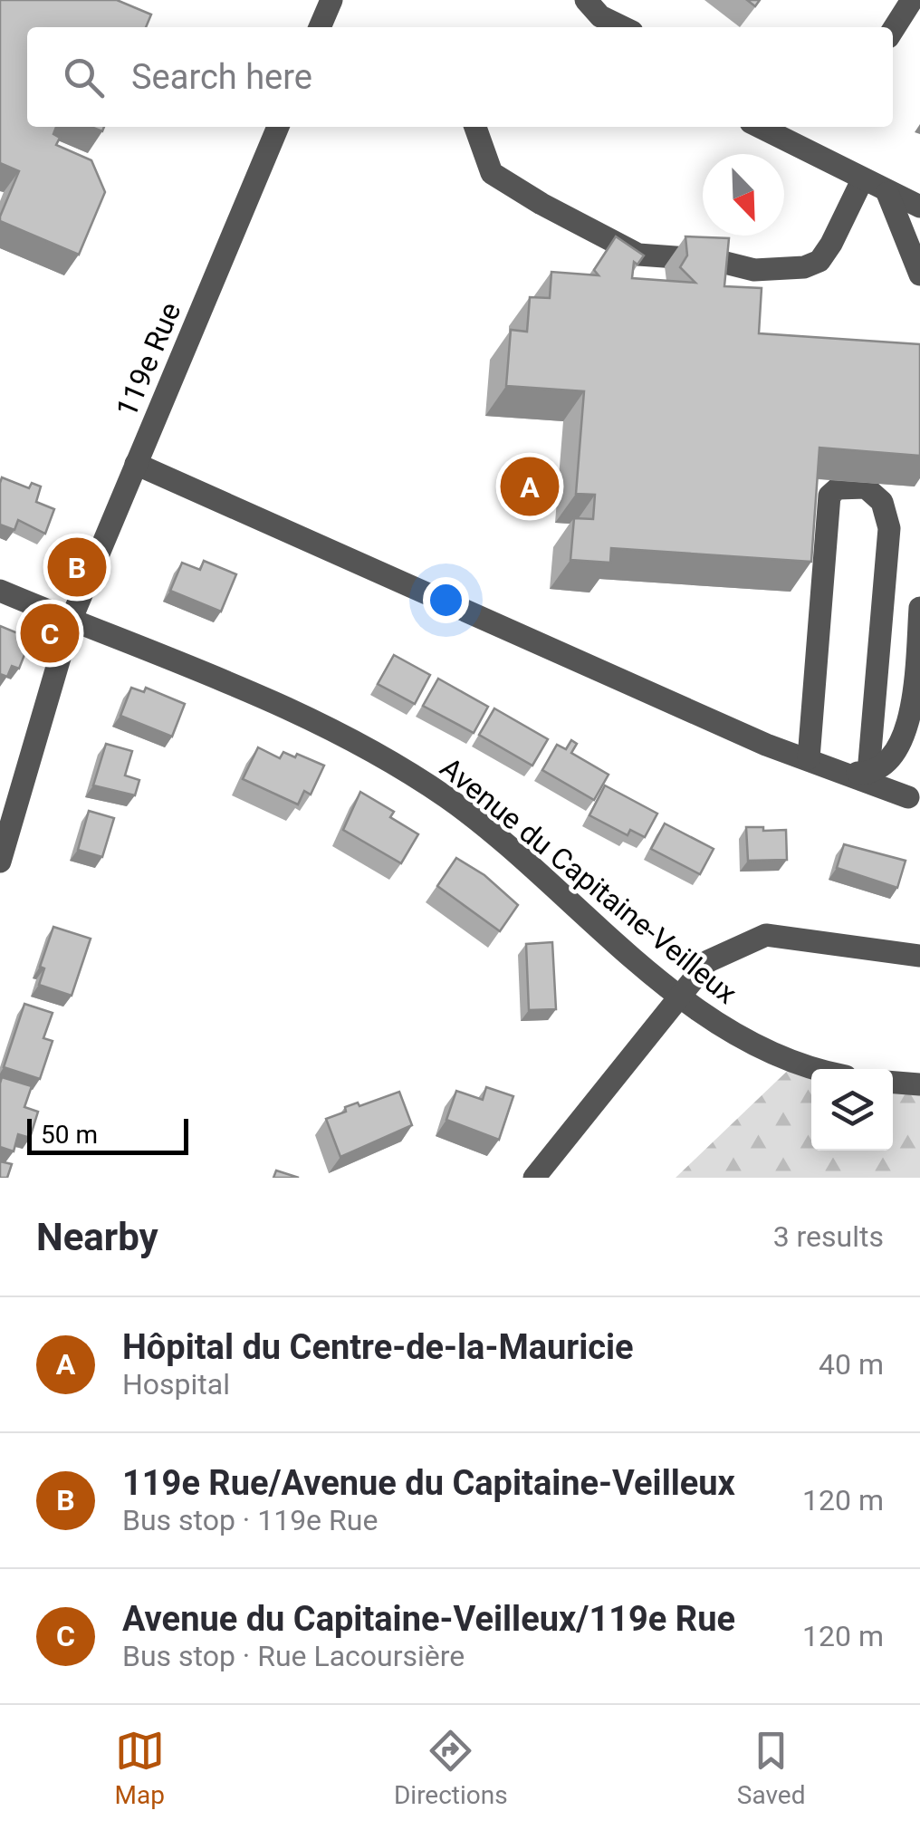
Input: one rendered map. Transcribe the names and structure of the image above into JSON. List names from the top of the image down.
{
  "streets": {
    "street": ["119e Rue", "Avenue du Capitaine-Veilleux"]
  },
  "crossings": [
    ["119e Rue", "Avenue du Capitaine-Veilleux"]
  ],
  "scale_bar": "50 m",
  "north": "bottom right",
  "page": {
    "search": "Search here",
    "pins": ["A", "B", "C"],
    "scale": "50 m",
    "heading": ["Nearby", "3 results"],
    "list": [
      {
        "mark": "A",
        "name": "Hôpital du Centre-de-la-Mauricie",
        "note": "Hospital",
        "value": "40 m"
      },
      {
        "mark": "B",
        "name": "119e Rue/Avenue du Capitaine-Veilleux",
        "note": "Bus stop · 119e Rue",
        "value": "120 m"
      },
      {
        "mark": "C",
        "name": "Avenue du Capitaine-Veilleux/119e Rue",
        "note": "Bus stop · Rue Lacoursière",
        "value": "120 m"
      }
    ],
    "nav": ["Map", "Directions", "Saved"]
  }
}
